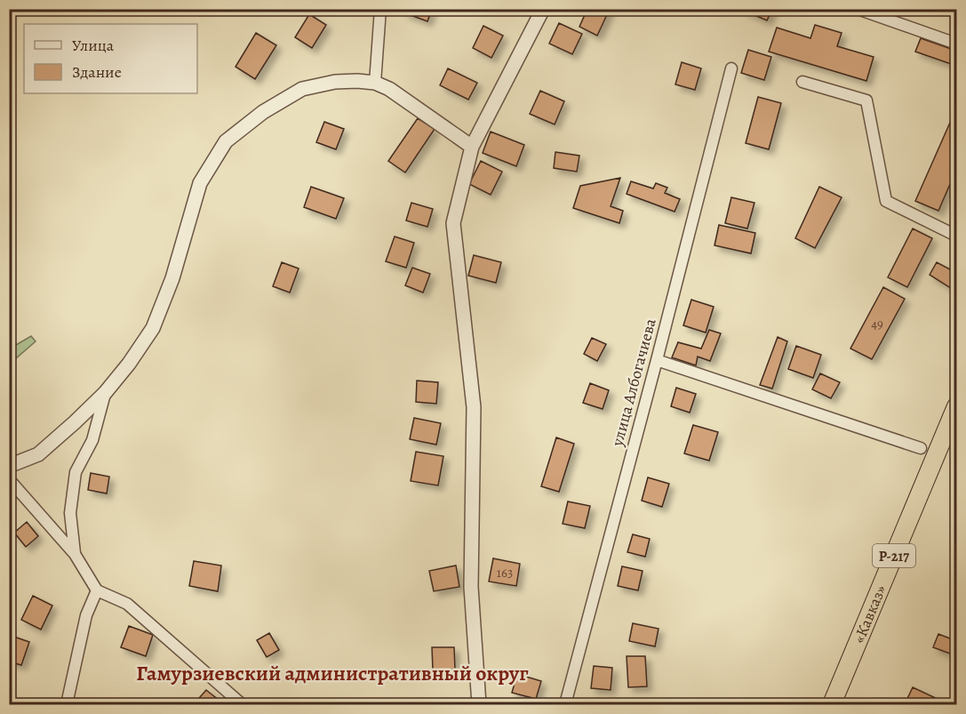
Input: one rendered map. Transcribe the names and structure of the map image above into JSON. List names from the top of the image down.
{
  "streets": {
    "highway": ["Р-217", "«Кавказ»"],
    "street": ["улица Албогачиева"]
  },
  "districts": ["Гамурзиевский административный округ"],
  "house_numbers": ["49", "163"],
  "legend": ["Улица", "Здание"]
}
